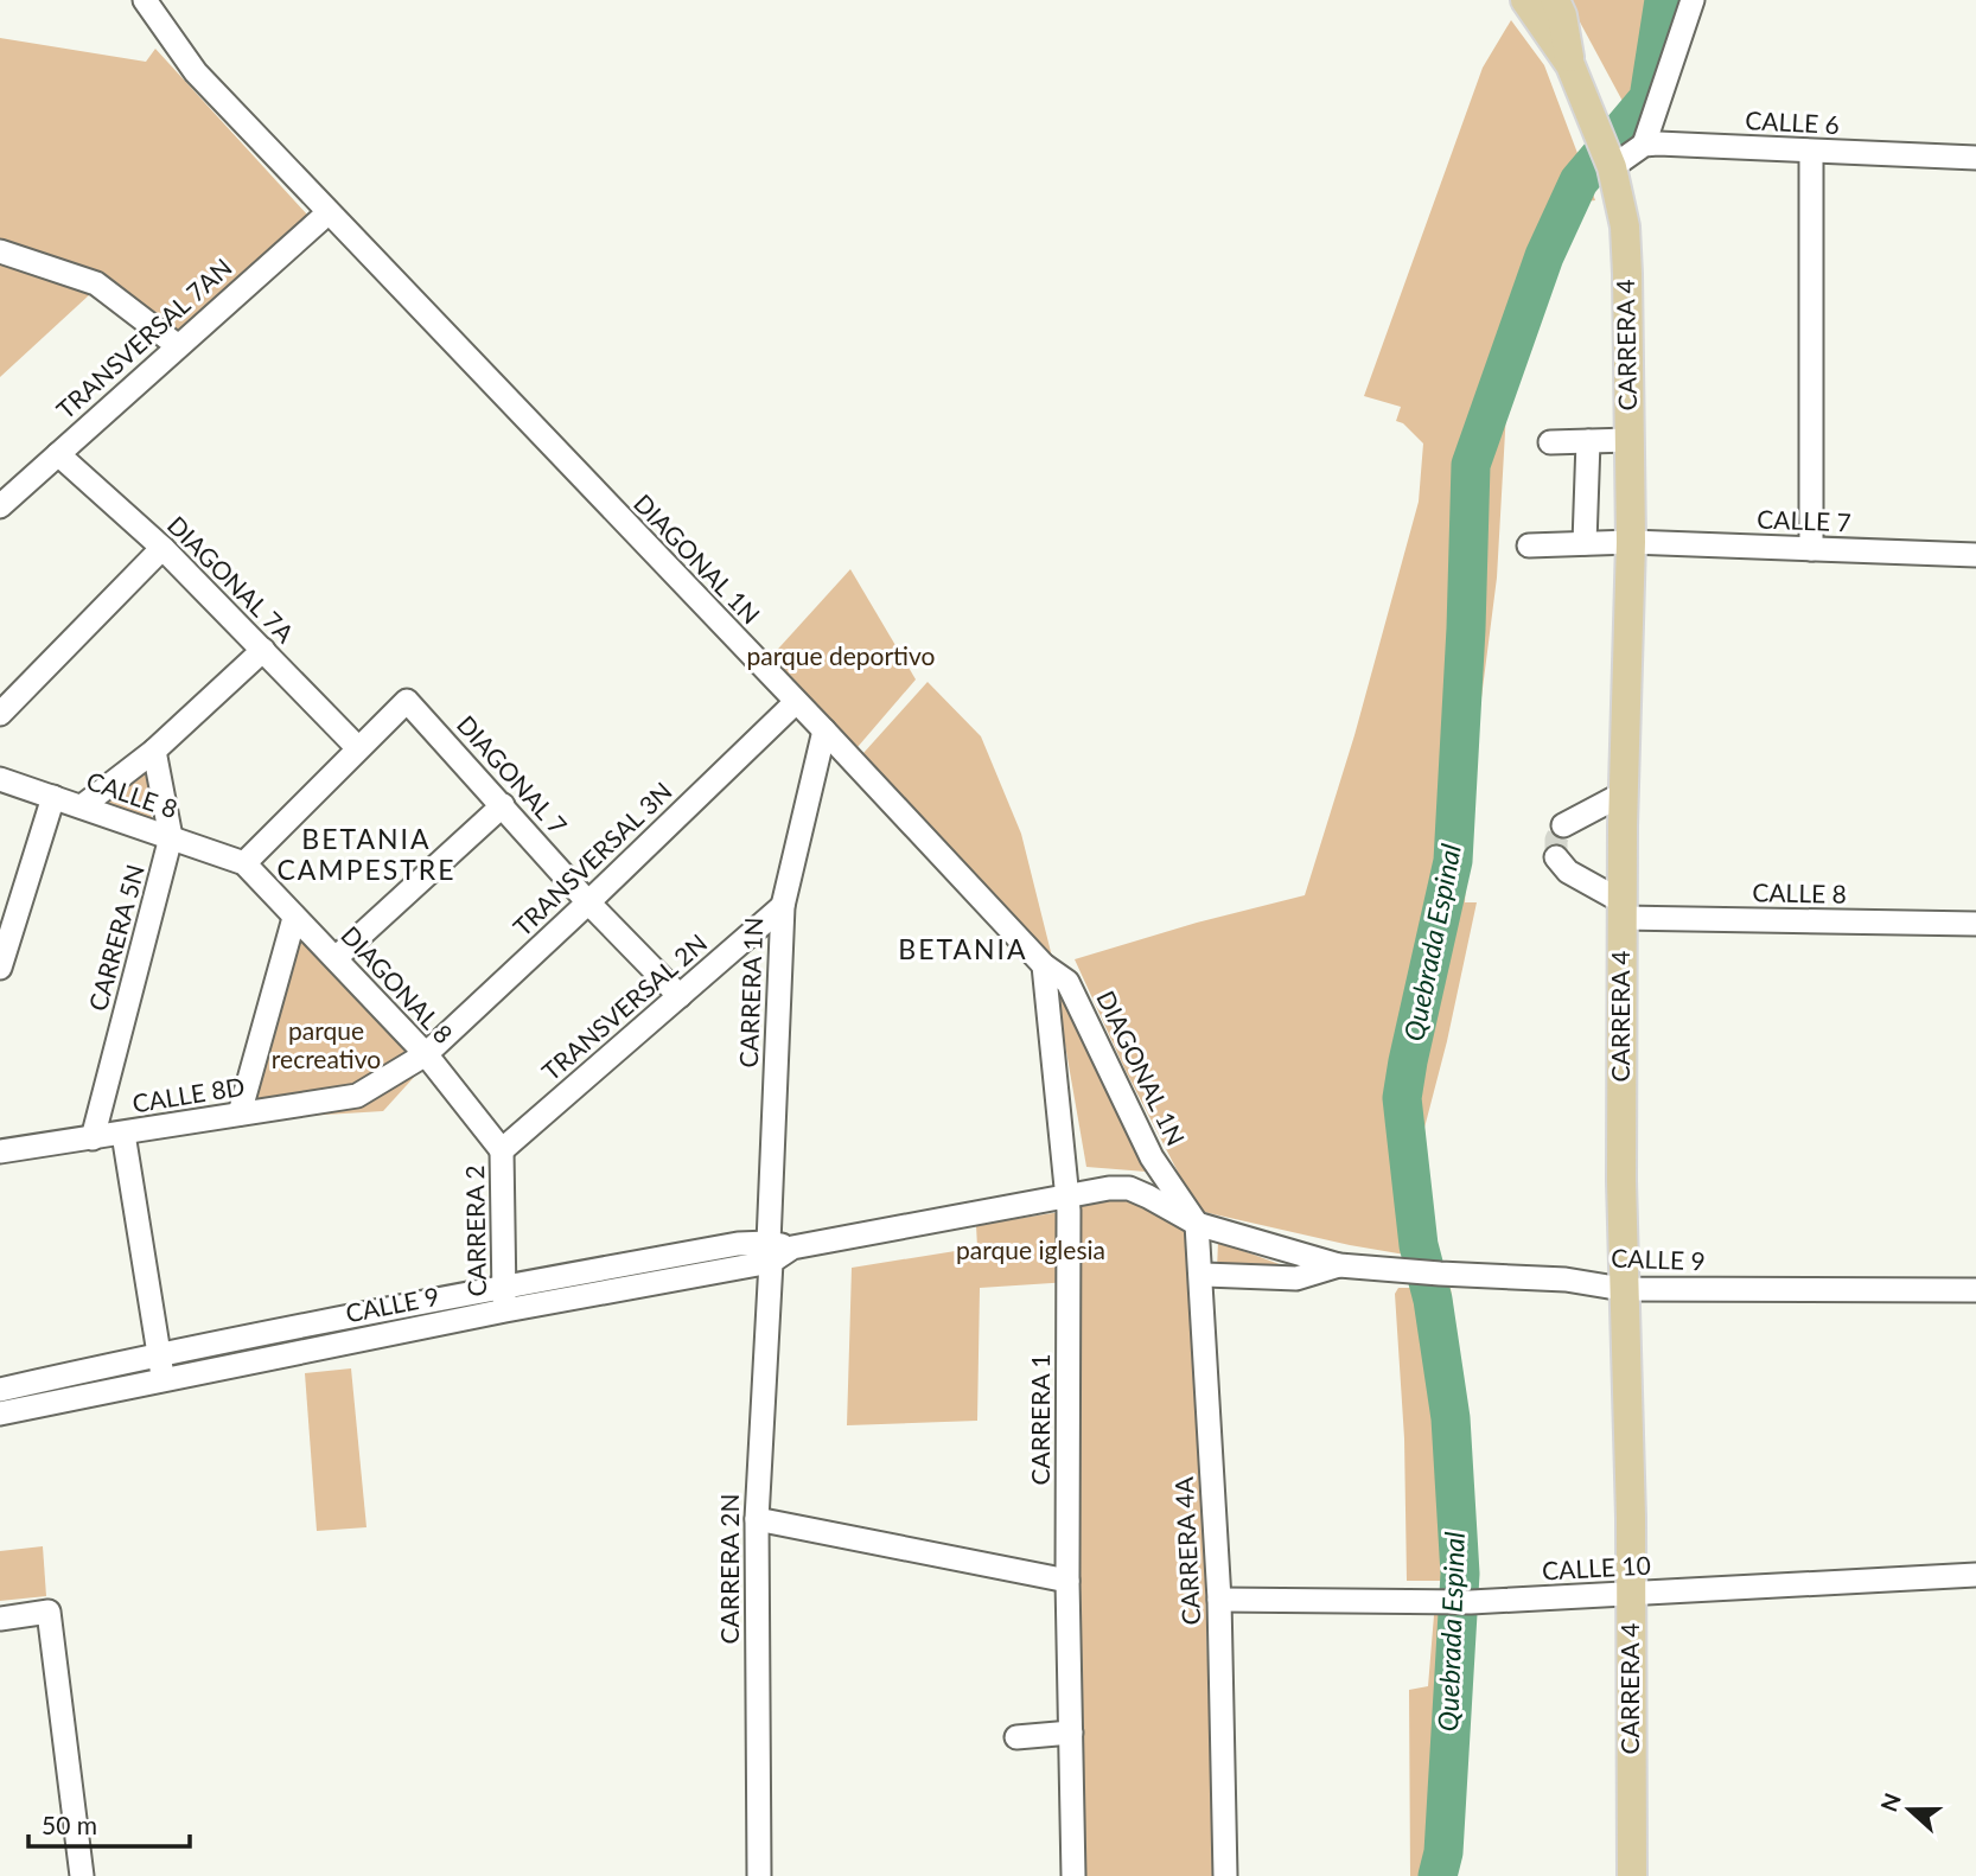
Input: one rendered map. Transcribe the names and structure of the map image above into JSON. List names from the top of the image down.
{
  "streets": {
    "main road": ["CARRERA 4"],
    "street": [
      "CALLE 6",
      "TRANSVERSAL 7AN",
      "CALLE 7",
      "DIAGONAL 1N",
      "DIAGONAL 7A",
      "DIAGONAL 7",
      "CALLE 8",
      "TRANSVERSAL 3N",
      "CARRERA 5N",
      "DIAGONAL 8",
      "CARRERA 1N",
      "TRANSVERSAL 2N",
      "CALLE 8D",
      "CARRERA 2",
      "CALLE 9",
      "CARRERA 1",
      "CARRERA 4A",
      "CARRERA 2N",
      "CALLE 10"
    ]
  },
  "crossings": [
    ["TRANSVERSAL 7AN", "DIAGONAL 1N"],
    ["TRANSVERSAL 7AN", "DIAGONAL 7A"],
    ["CARRERA 4", "CALLE 7"],
    ["CARRERA 4", "CALLE 8"],
    ["CARRERA 4", "CALLE 9"],
    ["CARRERA 4", "CALLE 10"],
    ["DIAGONAL 1N", "TRANSVERSAL 3N"],
    ["DIAGONAL 1N", "CARRERA 1N"],
    ["DIAGONAL 1N", "CALLE 9"],
    ["DIAGONAL 1N", "CARRERA 1"],
    ["DIAGONAL 1N", "CARRERA 4A"],
    ["DIAGONAL 7A", "DIAGONAL 7"],
    ["DIAGONAL 7", "TRANSVERSAL 3N"],
    ["DIAGONAL 7", "TRANSVERSAL 2N"],
    ["CALLE 8", "CARRERA 5N"],
    ["CALLE 8", "DIAGONAL 8"],
    ["TRANSVERSAL 3N", "DIAGONAL 8"],
    ["TRANSVERSAL 3N", "CALLE 8D"],
    ["CARRERA 5N", "CALLE 8D"],
    ["DIAGONAL 8", "TRANSVERSAL 2N"],
    ["DIAGONAL 8", "CALLE 8D"],
    ["DIAGONAL 8", "CARRERA 2"],
    ["CARRERA 1N", "TRANSVERSAL 2N"],
    ["CARRERA 1N", "CALLE 9"],
    ["CARRERA 1N", "CARRERA 2N"],
    ["TRANSVERSAL 2N", "CARRERA 2"],
    ["CARRERA 2", "CALLE 9"],
    ["CALLE 9", "CARRERA 1"],
    ["CALLE 9", "CARRERA 4A"],
    ["CALLE 9", "CARRERA 2N"],
    ["CARRERA 4A", "CALLE 10"]
  ],
  "districts": ["BETANIA CAMPESTRE", "BETANIA"],
  "water": ["Quebrada Espinal"],
  "parks": ["parque deportivo", "parque recreativo", "parque iglesia"],
  "scale_bar": "50 m",
  "north": "left"
}
